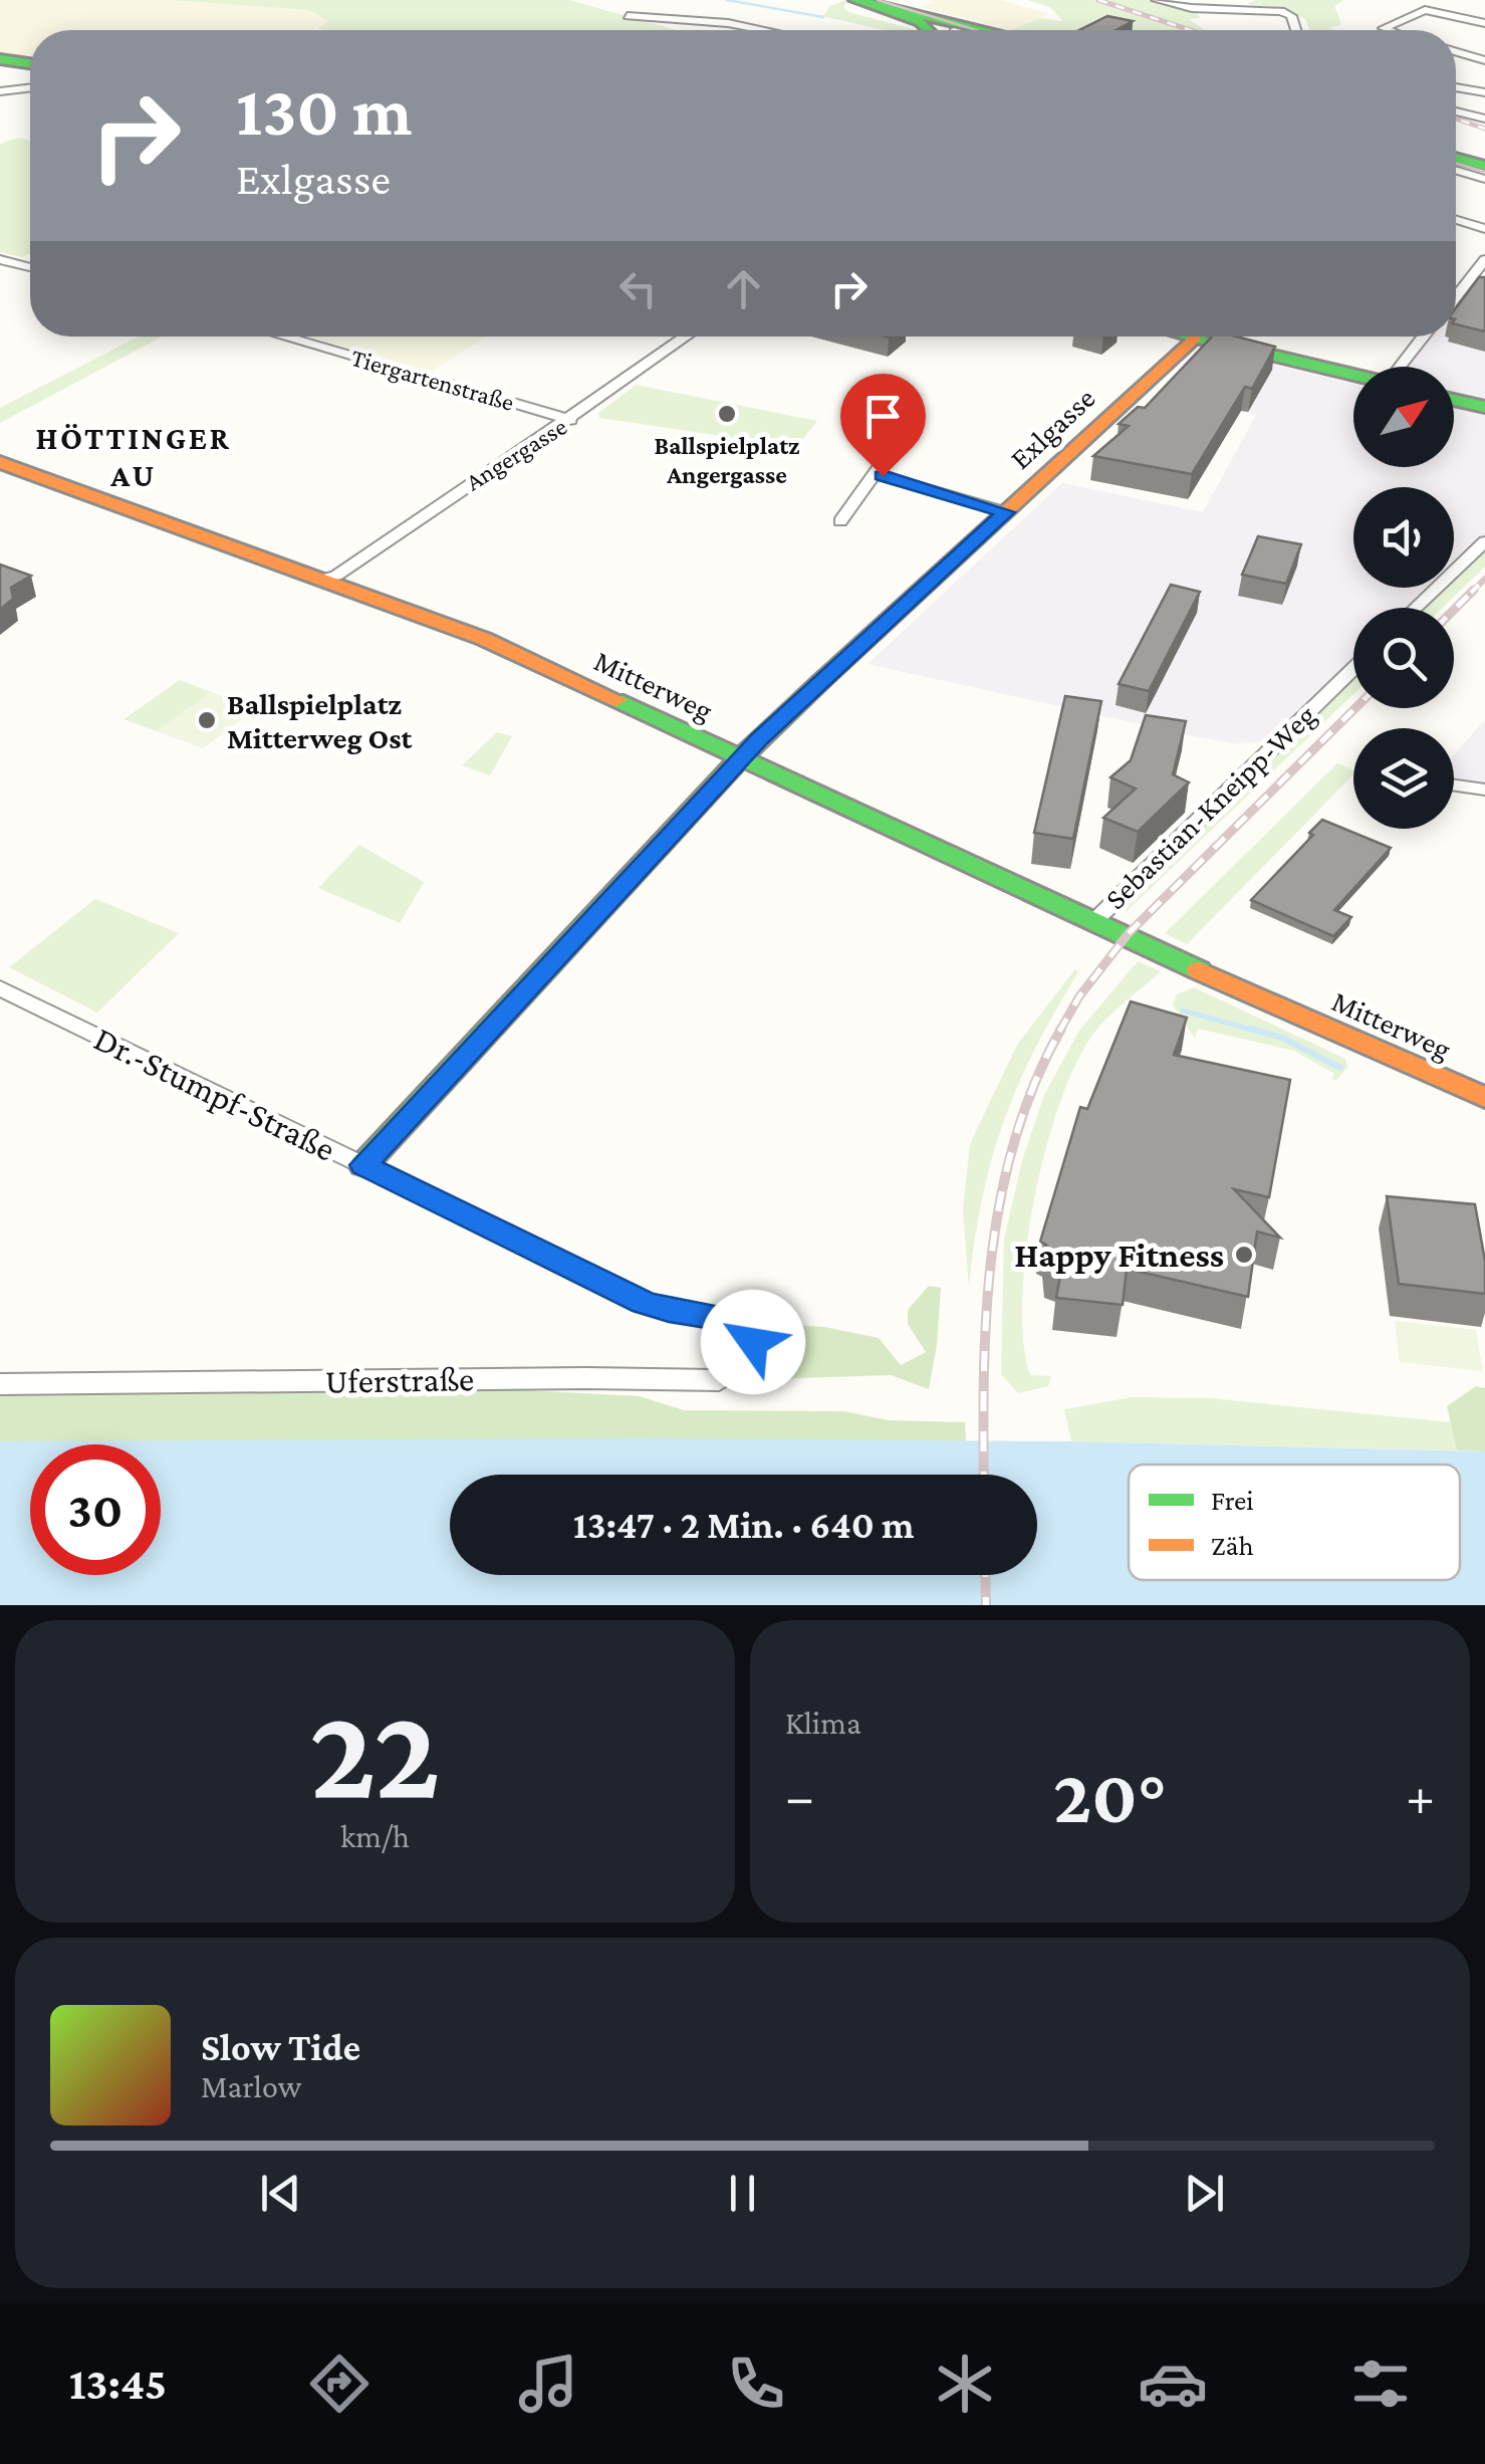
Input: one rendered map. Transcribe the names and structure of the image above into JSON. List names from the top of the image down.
{
  "streets": {
    "street": [
      "Tiergartenstraße",
      "Exlgasse",
      "Angergasse",
      "Mitterweg",
      "Sebastian-Kneipp-Weg",
      "Dr.-Stumpf-Straße",
      "Uferstraße"
    ]
  },
  "crossings": [
    ["Tiergartenstraße", "Angergasse"],
    ["Exlgasse", "Mitterweg"],
    ["Exlgasse", "Dr.-Stumpf-Straße"],
    ["Angergasse", "Mitterweg"],
    ["Mitterweg", "Sebastian-Kneipp-Weg"],
    ["Dr.-Stumpf-Straße", "Uferstraße"]
  ],
  "districts": ["HÖTTINGER AU"],
  "places": ["Ballspielplatz Angergasse", "Ballspielplatz Mitterweg Ost", "Happy Fitness"],
  "legend": ["Frei", "Zäh"],
  "north": "top right",
  "page": {
    "turn": ["130 m", "Exlgasse"],
    "limit": "30",
    "trip": "13:47 · 2 Min. · 640 m",
    "tile": [
      ["22", "km/h"],
      "Klima"
    ],
    "heat": ["−", "20°", "+"],
    "song": ["Slow Tide", "Marlow"],
    "tabs": "13:45"
  }
}
